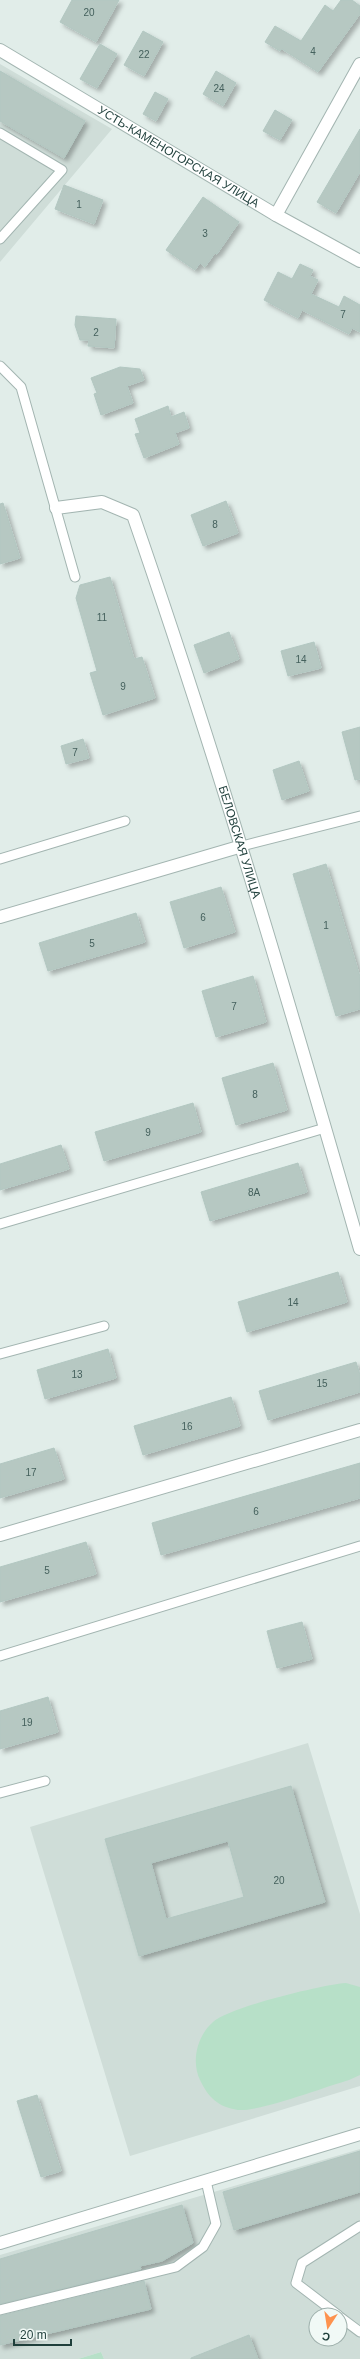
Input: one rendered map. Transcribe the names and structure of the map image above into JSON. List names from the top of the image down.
{
  "streets": {
    "street": ["УСТЬ-КАМЕНОГОРСКАЯ УЛИЦА", "БЕЛОВСКАЯ УЛИЦА"]
  },
  "house_numbers": [
    "20",
    "4",
    "22",
    "24",
    "1",
    "3",
    "7",
    "2",
    "8",
    "11",
    "14",
    "9",
    "7",
    "6",
    "1",
    "5",
    "7",
    "8",
    "9",
    "8А",
    "14",
    "13",
    "15",
    "16",
    "17",
    "6",
    "5",
    "19",
    "20"
  ],
  "scale_bar": "20 m",
  "north": "bottom"
}
